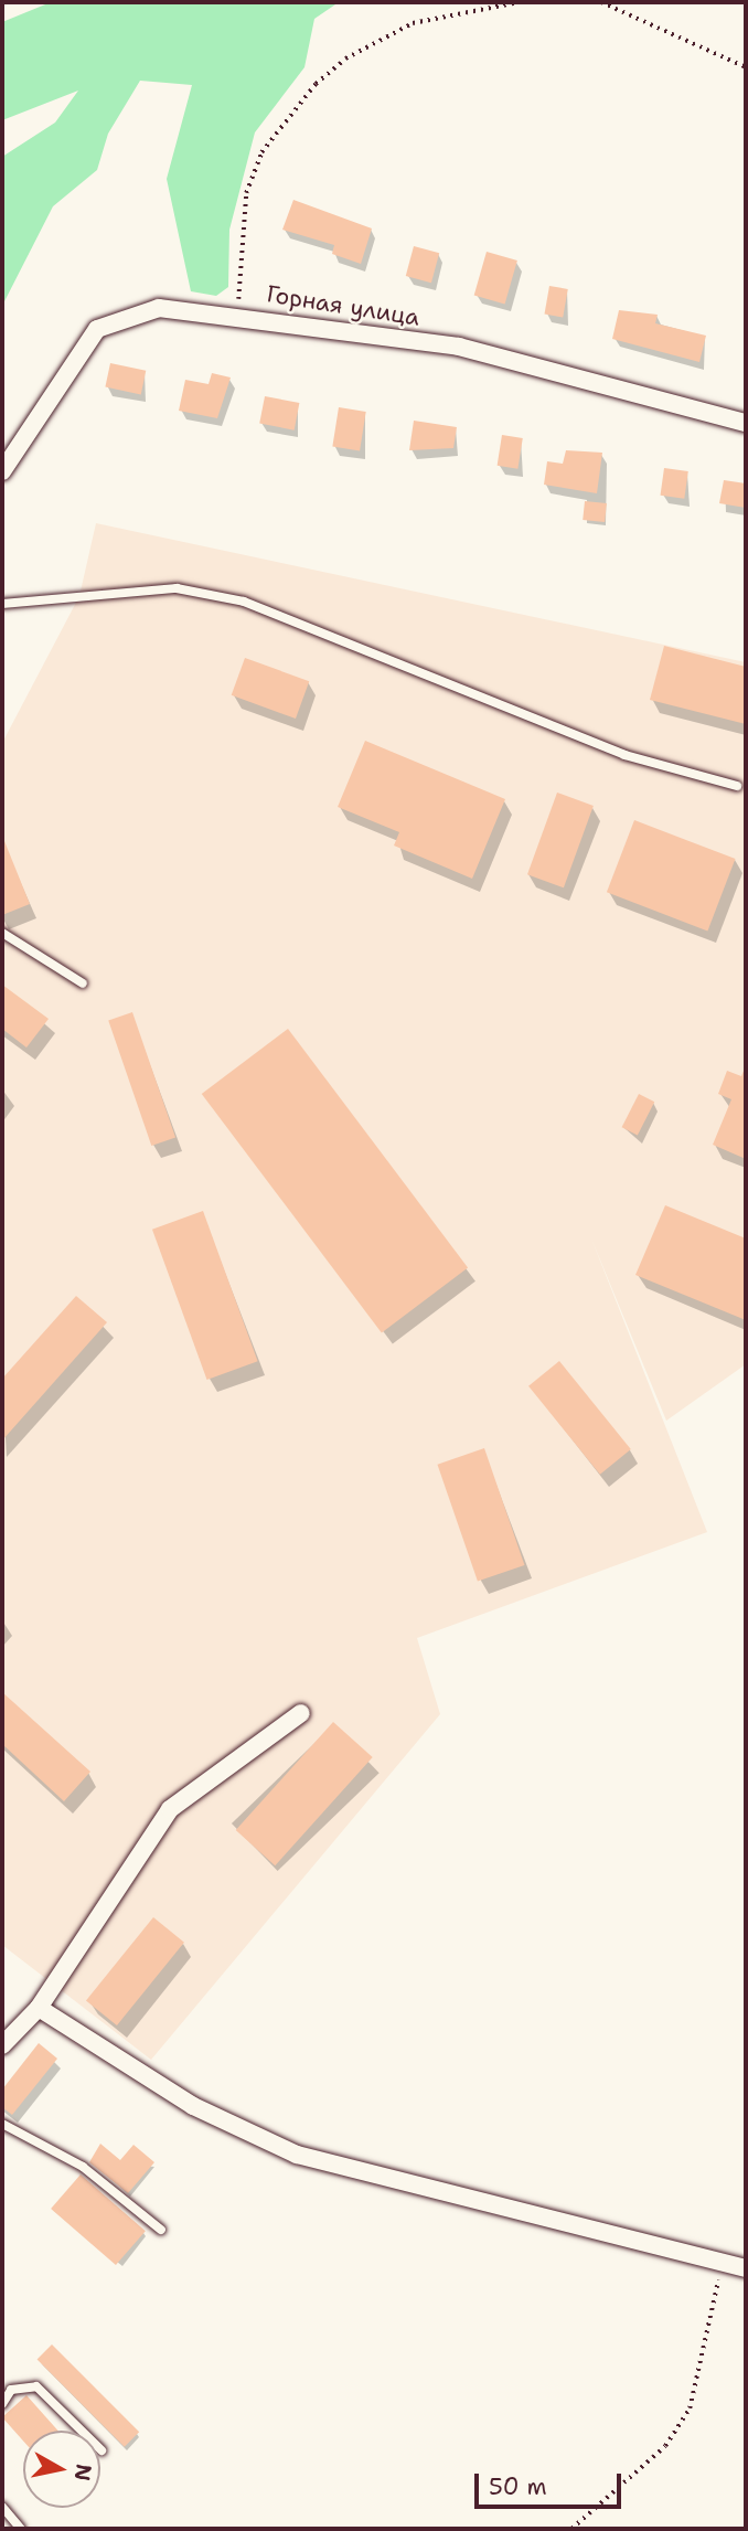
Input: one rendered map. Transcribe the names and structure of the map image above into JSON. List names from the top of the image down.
{
  "streets": {
    "street": ["Горная улица"]
  },
  "scale_bar": "50 m",
  "north": "right"
}
